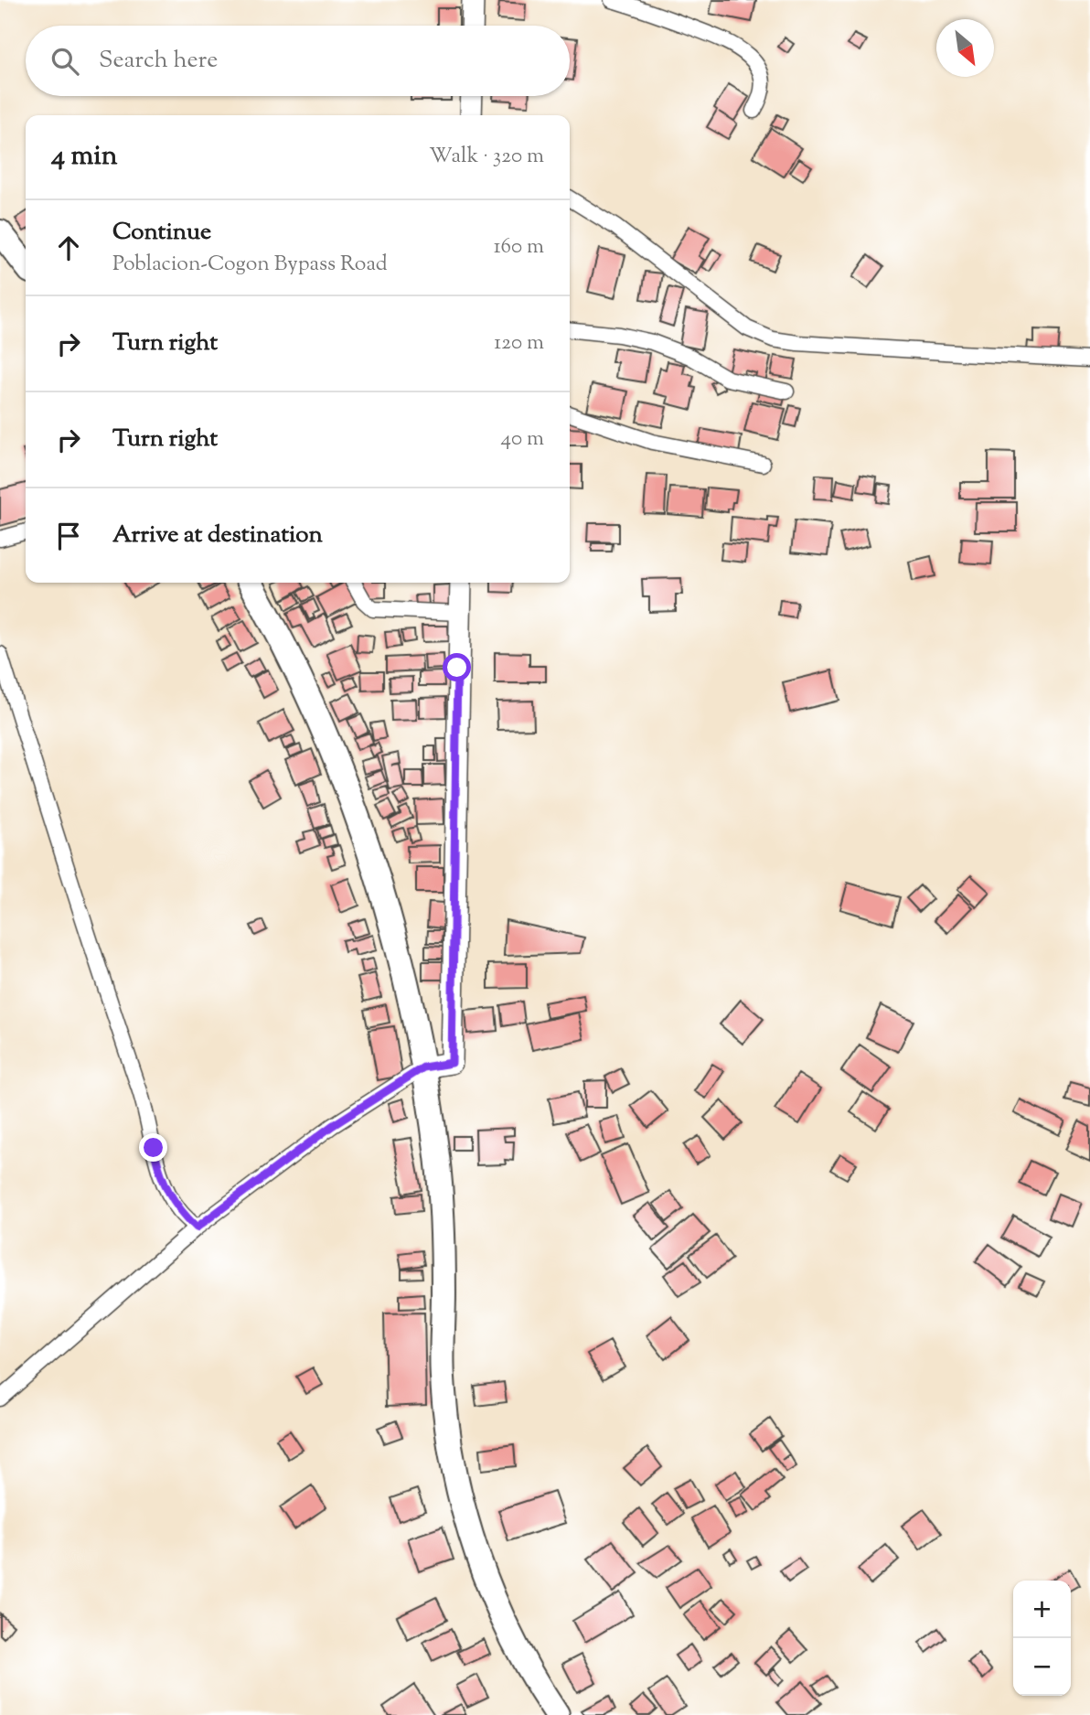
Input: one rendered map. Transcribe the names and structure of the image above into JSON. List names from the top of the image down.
{
  "north": "bottom right",
  "page": {
    "search": "Search here",
    "heading": ["4 min", "Walk · 320 m"],
    "list": [
      ["Continue", "Poblacion-Cogon Bypass Road", "160 m"],
      ["Turn right", "120 m"],
      ["Turn right", "40 m"],
      "Arrive at destination"
    ],
    "map_buttons": ["+", "−"]
  }
}
